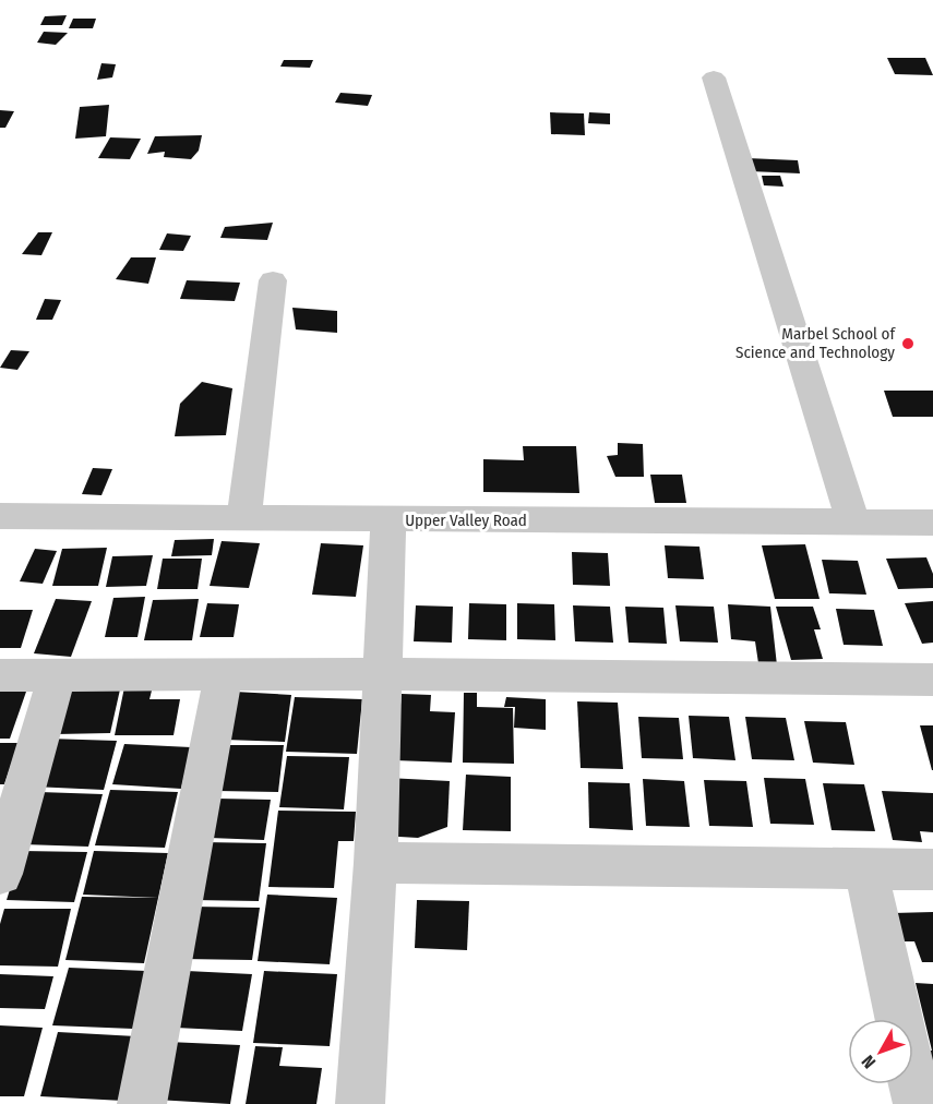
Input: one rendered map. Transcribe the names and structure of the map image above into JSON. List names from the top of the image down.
{
  "streets": {
    "street": ["Upper Valley Road"]
  },
  "places": ["Marbel School of Science and Technology"],
  "north": "bottom left"
}
